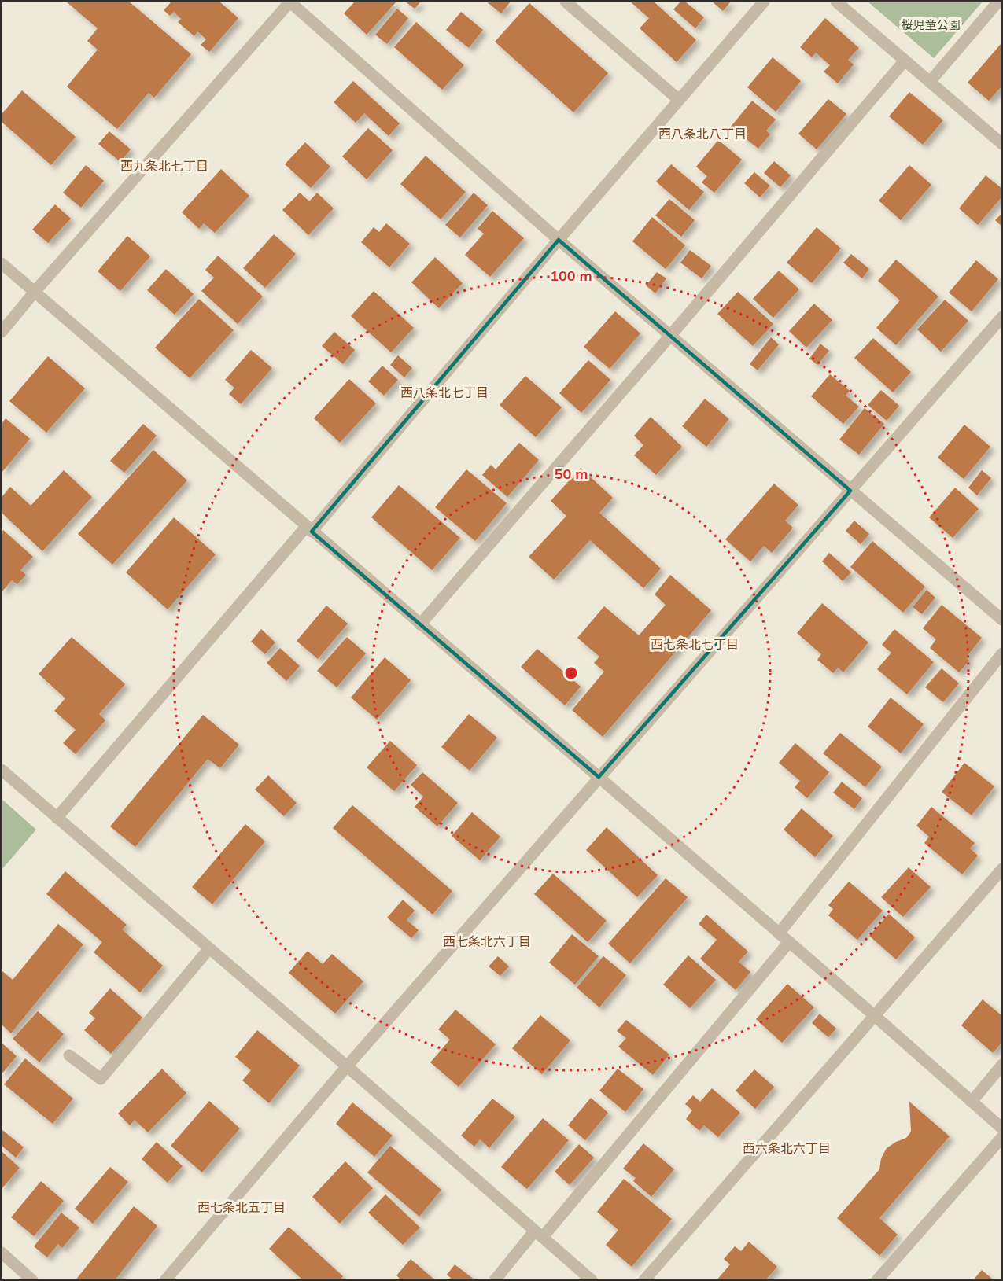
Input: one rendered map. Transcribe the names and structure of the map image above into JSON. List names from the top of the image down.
{
  "districts": [
    "西八条北八丁目",
    "西九条北七丁目",
    "西八条北七丁目",
    "西七条北七丁目",
    "西七条北六丁目",
    "西六条北六丁目",
    "西七条北五丁目"
  ],
  "parks": ["桜児童公園"],
  "rings": ["100 m", "50 m"]
}
